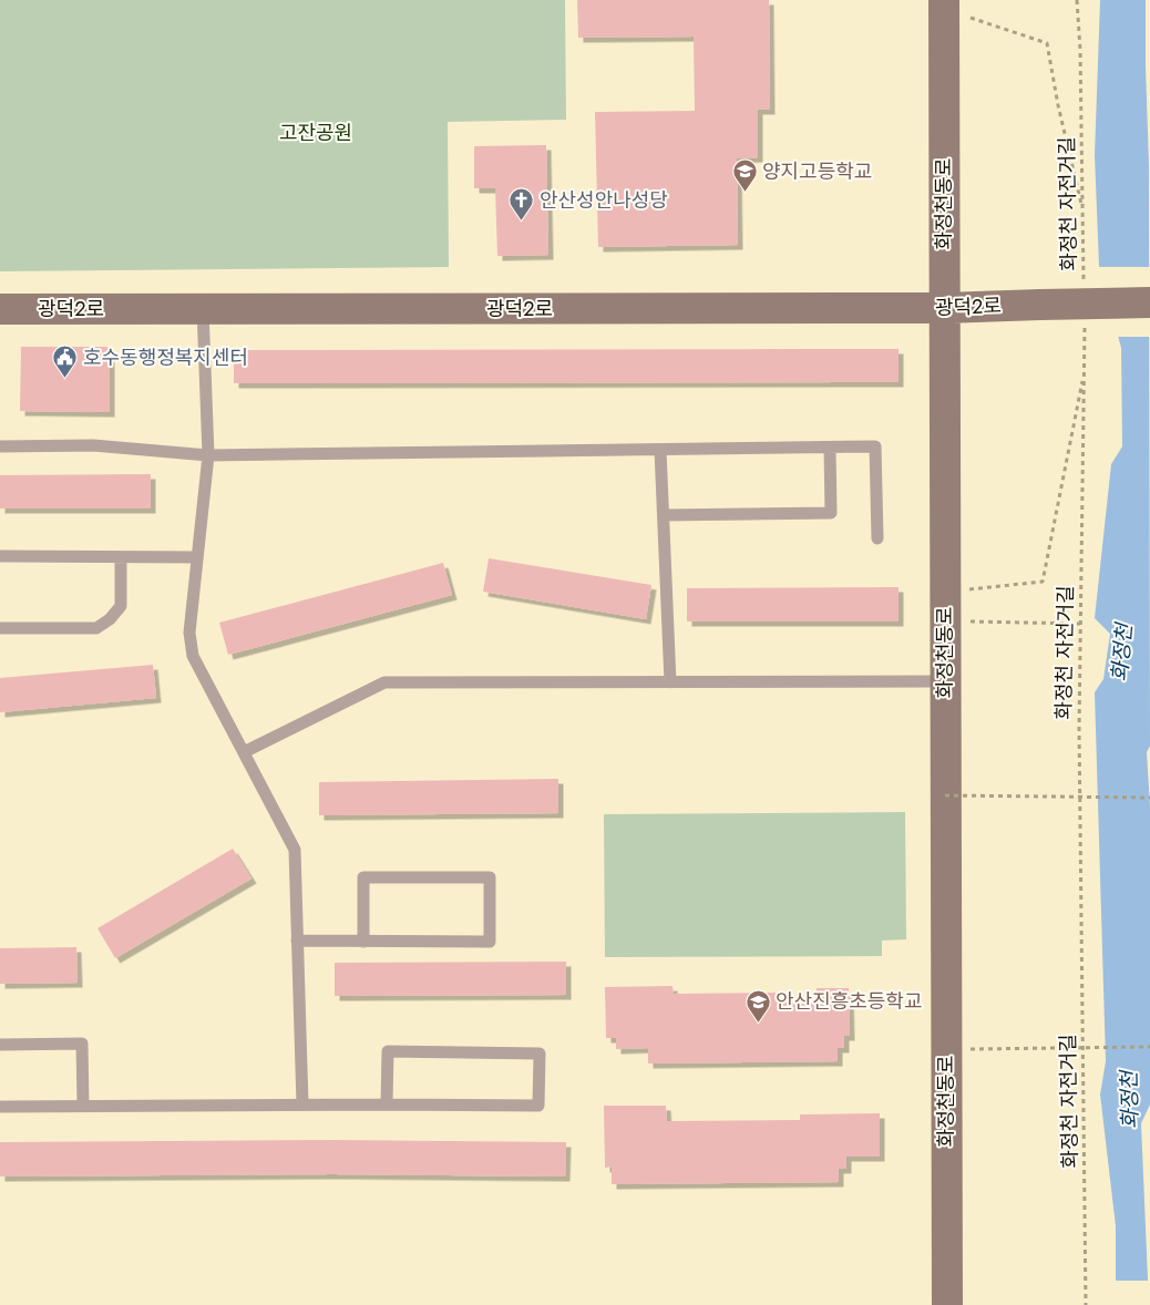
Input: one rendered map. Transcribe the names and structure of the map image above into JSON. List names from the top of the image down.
{
  "streets": {
    "street": ["화정천동로", "광덕2로"],
    "path": ["화정천 자전거길"]
  },
  "crossings": [
    ["화정천동로", "광덕2로"]
  ],
  "water": ["화정천"],
  "parks": ["고잔공원"],
  "places": {
    "school or university": ["양지고등학교", "안산진흥초등학교"],
    "church": ["안산성안나성당"],
    "public building": ["호수동행정복지센터"]
  }
}
